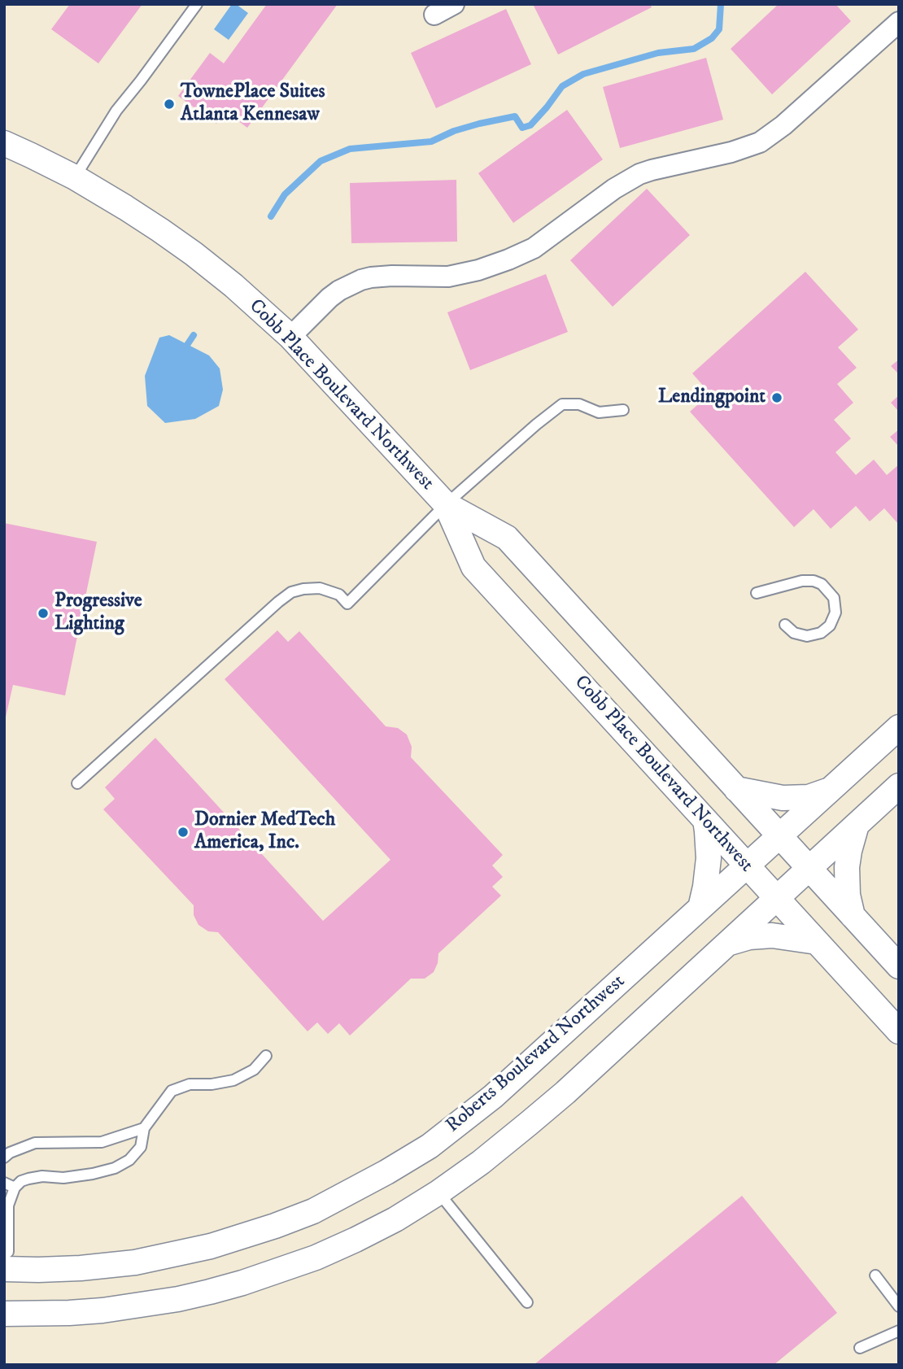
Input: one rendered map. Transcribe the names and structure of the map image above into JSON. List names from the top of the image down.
{
  "streets": {
    "street": ["Cobb Place Boulevard Northwest", "Roberts Boulevard Northwest"]
  },
  "crossings": [
    ["Cobb Place Boulevard Northwest", "Roberts Boulevard Northwest"]
  ],
  "places": [
    "TownePlace Suites Atlanta Kennesaw",
    "Lendingpoint",
    "Progressive Lighting",
    "Dornier MedTech America, Inc."
  ]
}
